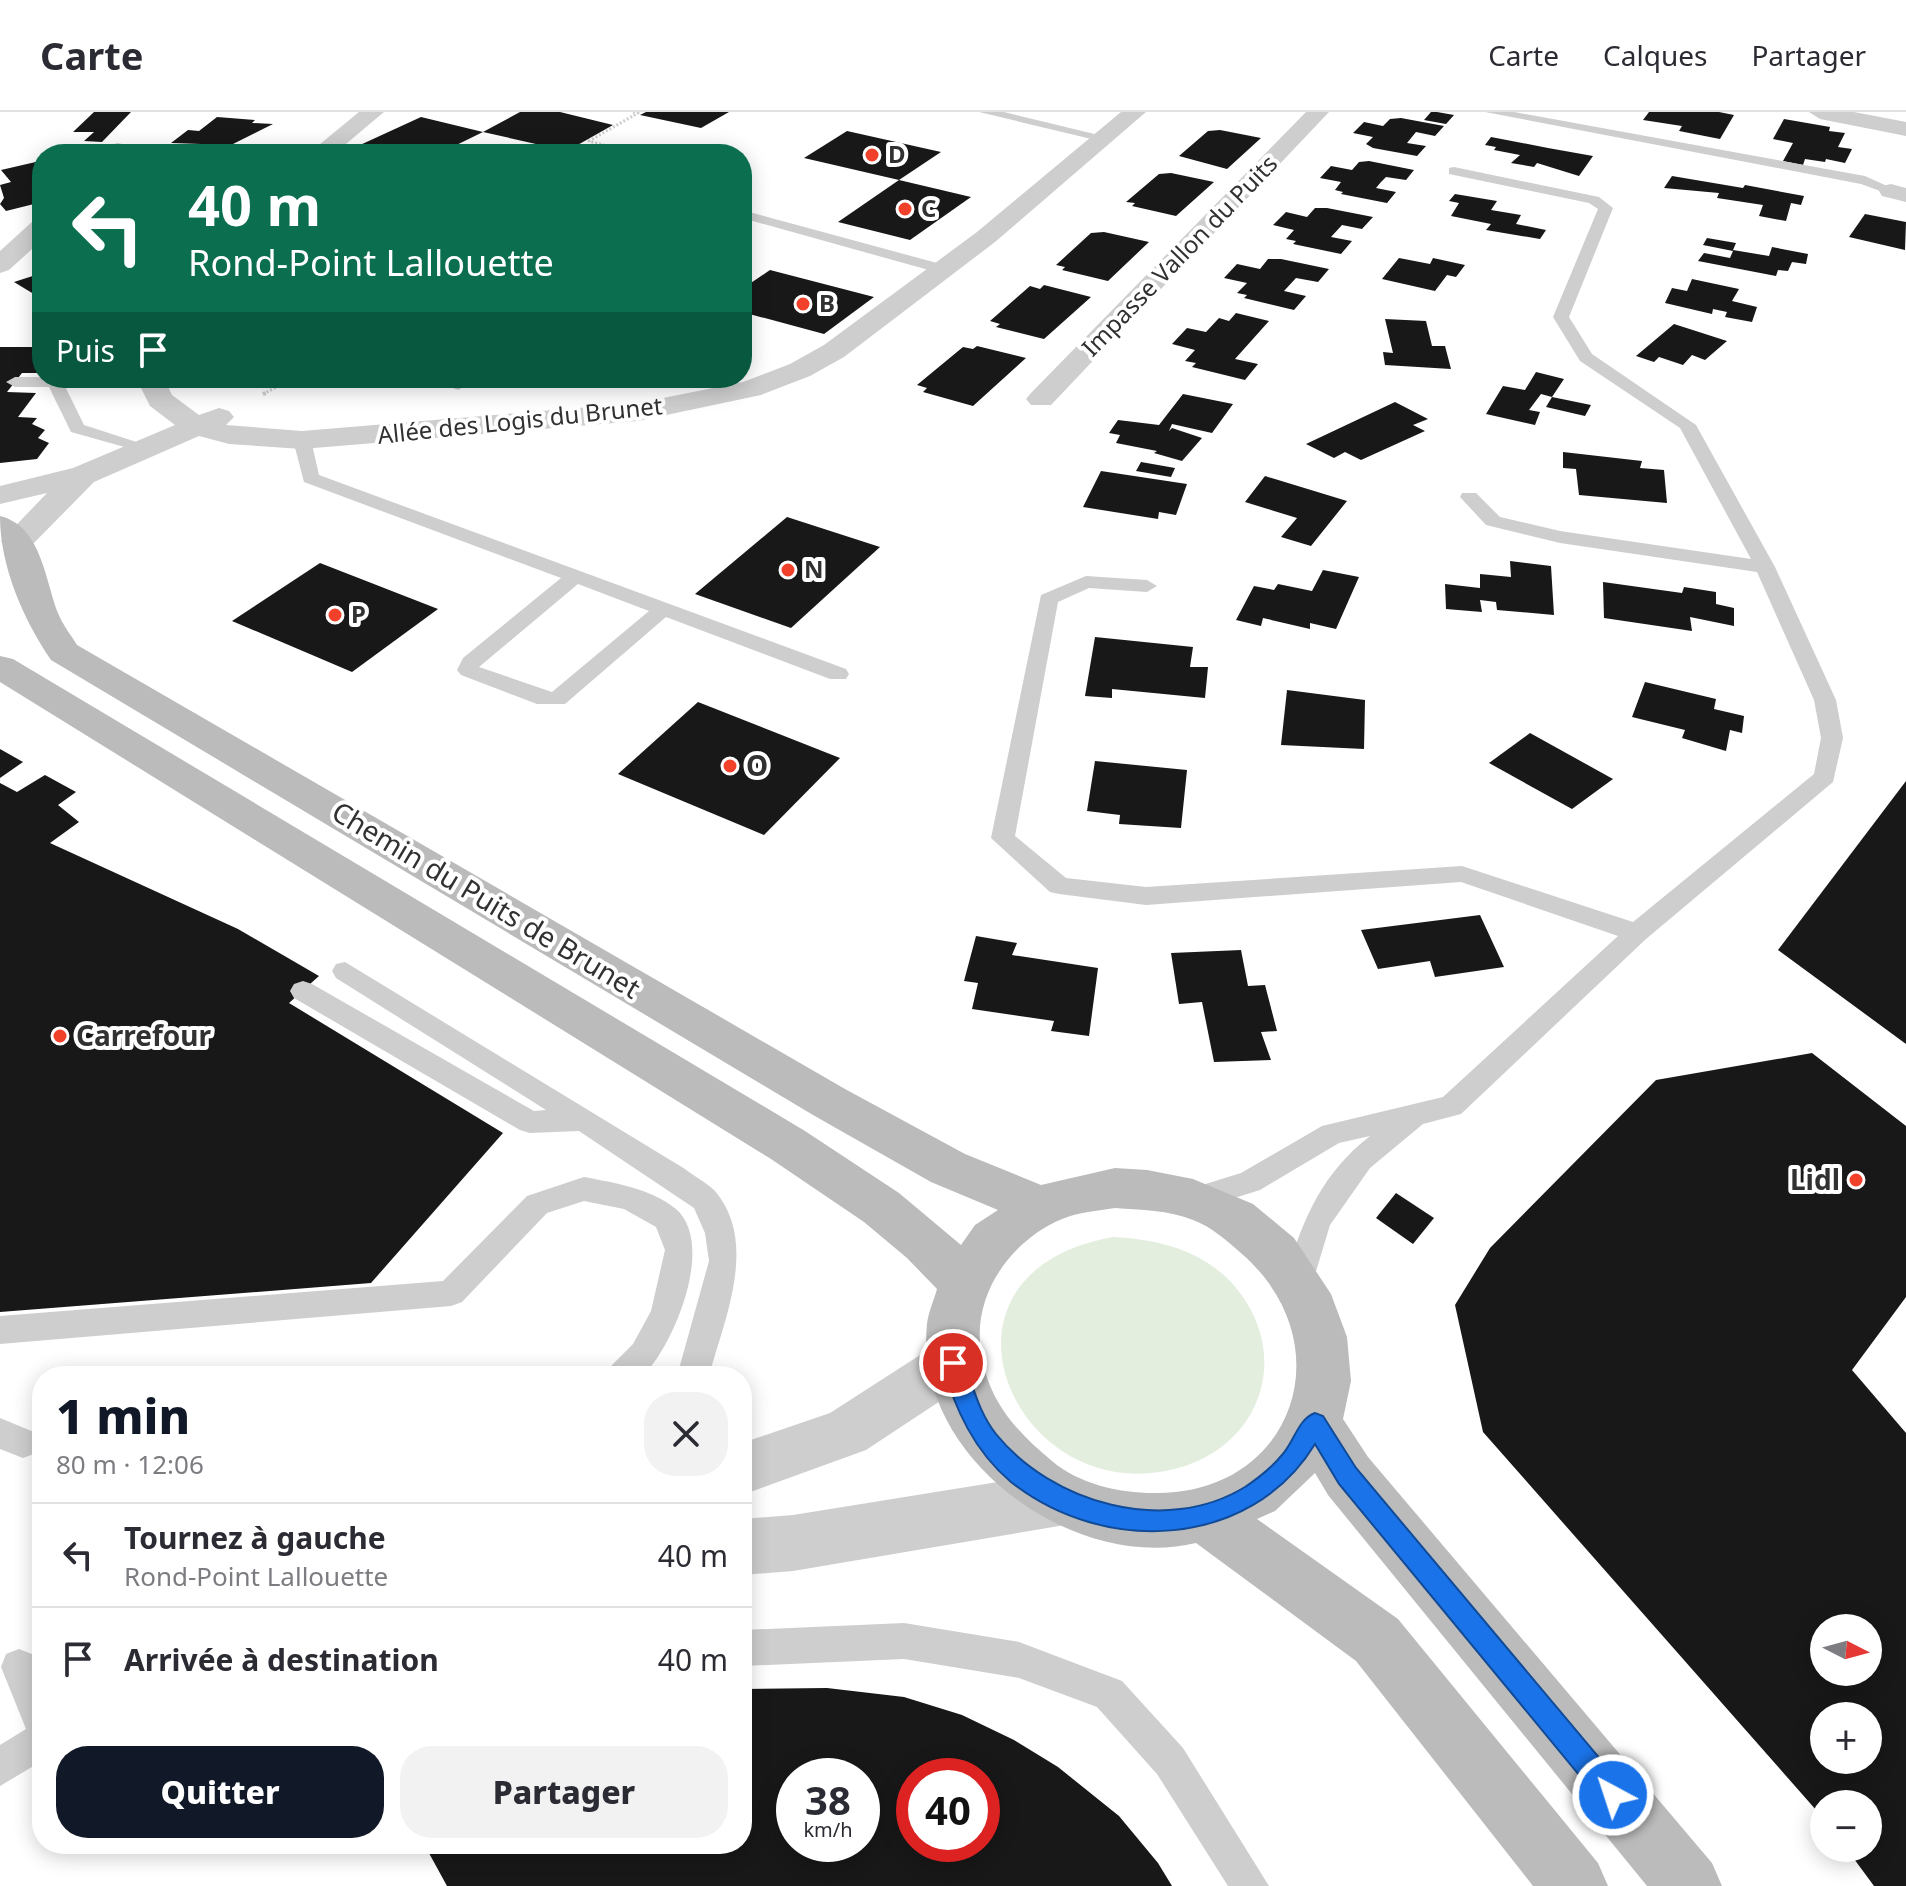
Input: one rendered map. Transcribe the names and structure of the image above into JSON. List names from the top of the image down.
{
  "streets": {
    "street": ["Impasse Vallon du Puits", "Allée des Logis du Brunet", "Chemin du Puits de Brunet"]
  },
  "places": [
    "D",
    "C",
    "B",
    "N",
    "P",
    "O",
    "Carrefour",
    "Lidl"
  ],
  "north": "right",
  "page": {
    "header": "Carte",
    "nav": ["Carte", "Calques", "Partager"],
    "turn": ["40 m", "Rond-Point Lallouette"],
    "then": "Puis",
    "heading": ["1 min", "80 m · 12:06"],
    "list": [
      {
        "name": "Tournez à gauche",
        "note": "Rond-Point Lallouette",
        "value": "40 m"
      },
      {
        "name": "Arrivée à destination",
        "value": "40 m"
      }
    ],
    "map_buttons": ["+", "−"],
    "buttons": ["Quitter", "Partager"],
    "speed": "38 km/h",
    "limit": "40"
  }
}
